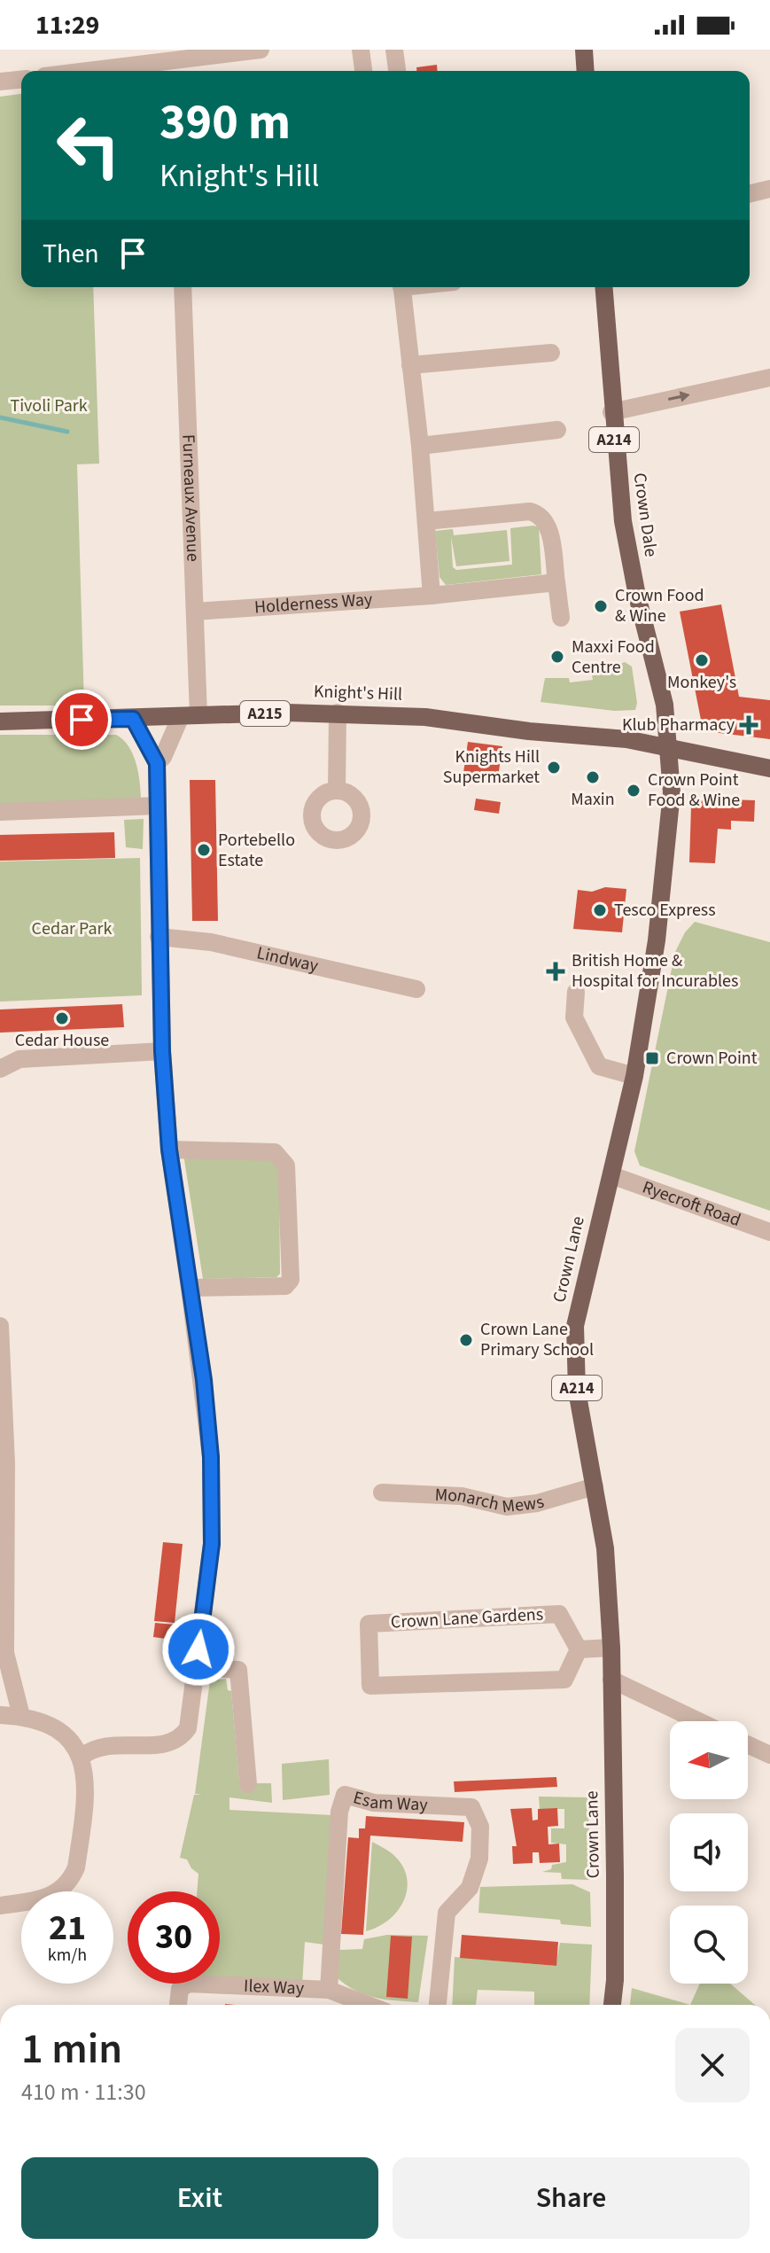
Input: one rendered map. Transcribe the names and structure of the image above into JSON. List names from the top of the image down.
{
  "streets": {
    "main road": [
      "A214",
      "Crown Dale",
      "Knight's Hill",
      "A215",
      "Crown Lane"
    ],
    "street": [
      "Furneaux Avenue",
      "Holderness Way",
      "Lindway",
      "Ryecroft Road",
      "Monarch Mews",
      "Crown Lane Gardens",
      "Esam Way",
      "Ilex Way"
    ]
  },
  "crossings": [
    ["Furneaux Avenue", "Holderness Way"],
    ["Furneaux Avenue", "Knight's Hill"],
    ["Crown Dale", "Knight's Hill"],
    ["Crown Dale", "A215"],
    ["Crown Dale", "Crown Lane"],
    ["Knight's Hill", "A215"],
    ["Knight's Hill", "Crown Lane"],
    ["A215", "Crown Lane"],
    ["Ryecroft Road", "Crown Lane"],
    ["Crown Lane", "Monarch Mews"],
    ["Esam Way", "Ilex Way"]
  ],
  "parks": ["Tivoli Park", "Cedar Park"],
  "places": {
    "other": [
      "Crown Food & Wine",
      "Maxxi Food Centre",
      "Monkey's",
      "Knights Hill Supermarket",
      "Maxin",
      "Crown Point Food & Wine",
      "Portebello Estate",
      "Tesco Express",
      "Cedar House",
      "Crown Lane Primary School"
    ],
    "health": ["Klub Pharmacy", "British Home & Hospital for Incurables"],
    "transit": ["Crown Point"]
  },
  "north": "left",
  "page": {
    "status": "11:29",
    "turn": ["390 m", "Knight's Hill"],
    "then": "Then",
    "speed": "21 km/h",
    "limit": "30",
    "heading": ["1 min", "410 m · 11:30"],
    "buttons": ["Exit", "Share"]
  }
}
